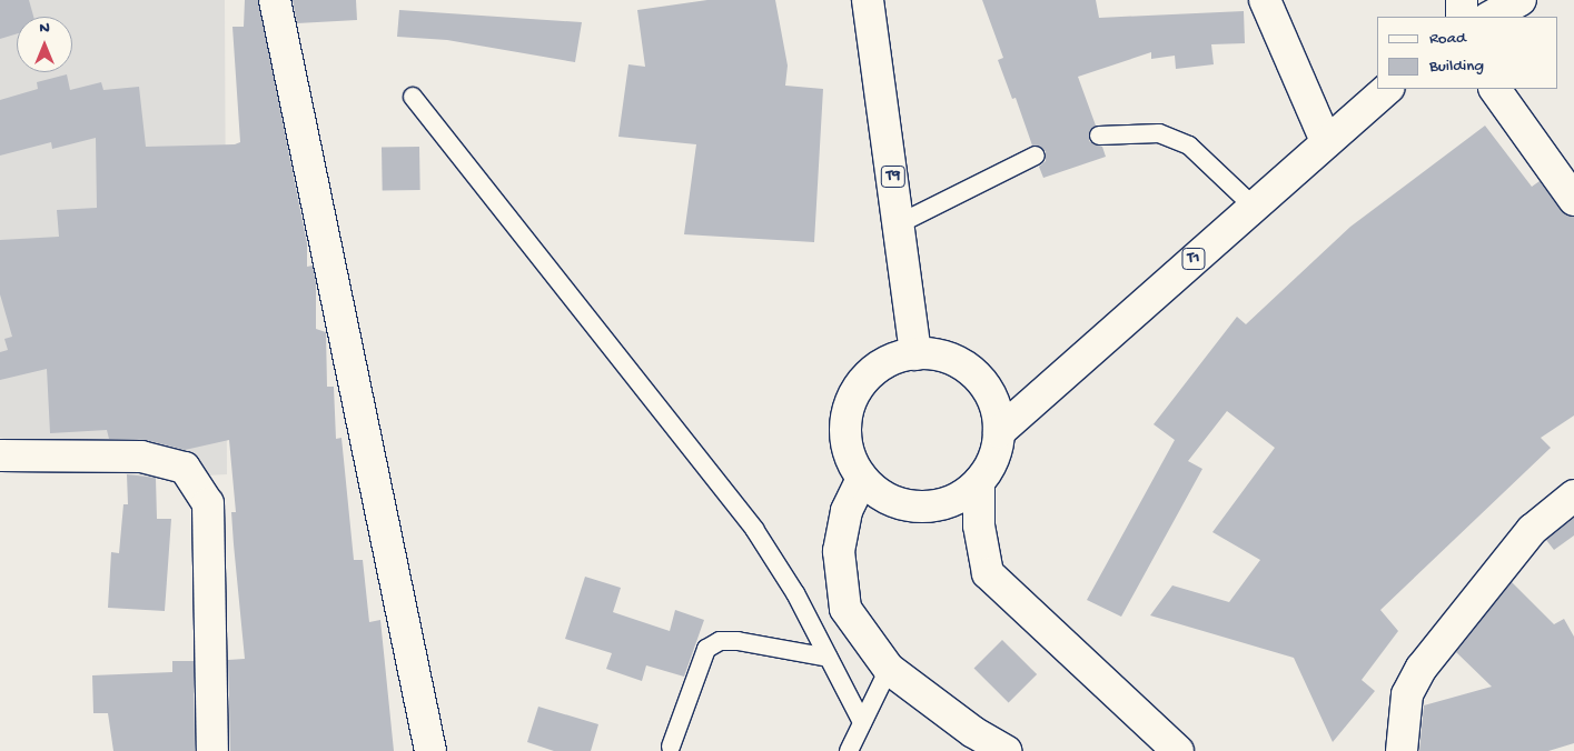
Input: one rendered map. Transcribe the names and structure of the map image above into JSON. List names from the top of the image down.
{
  "streets": {
    "main road": ["T9", "T1"]
  },
  "crossings": [
    ["T9", "T1"]
  ],
  "legend": ["Road", "Building"],
  "north": "top"
}
